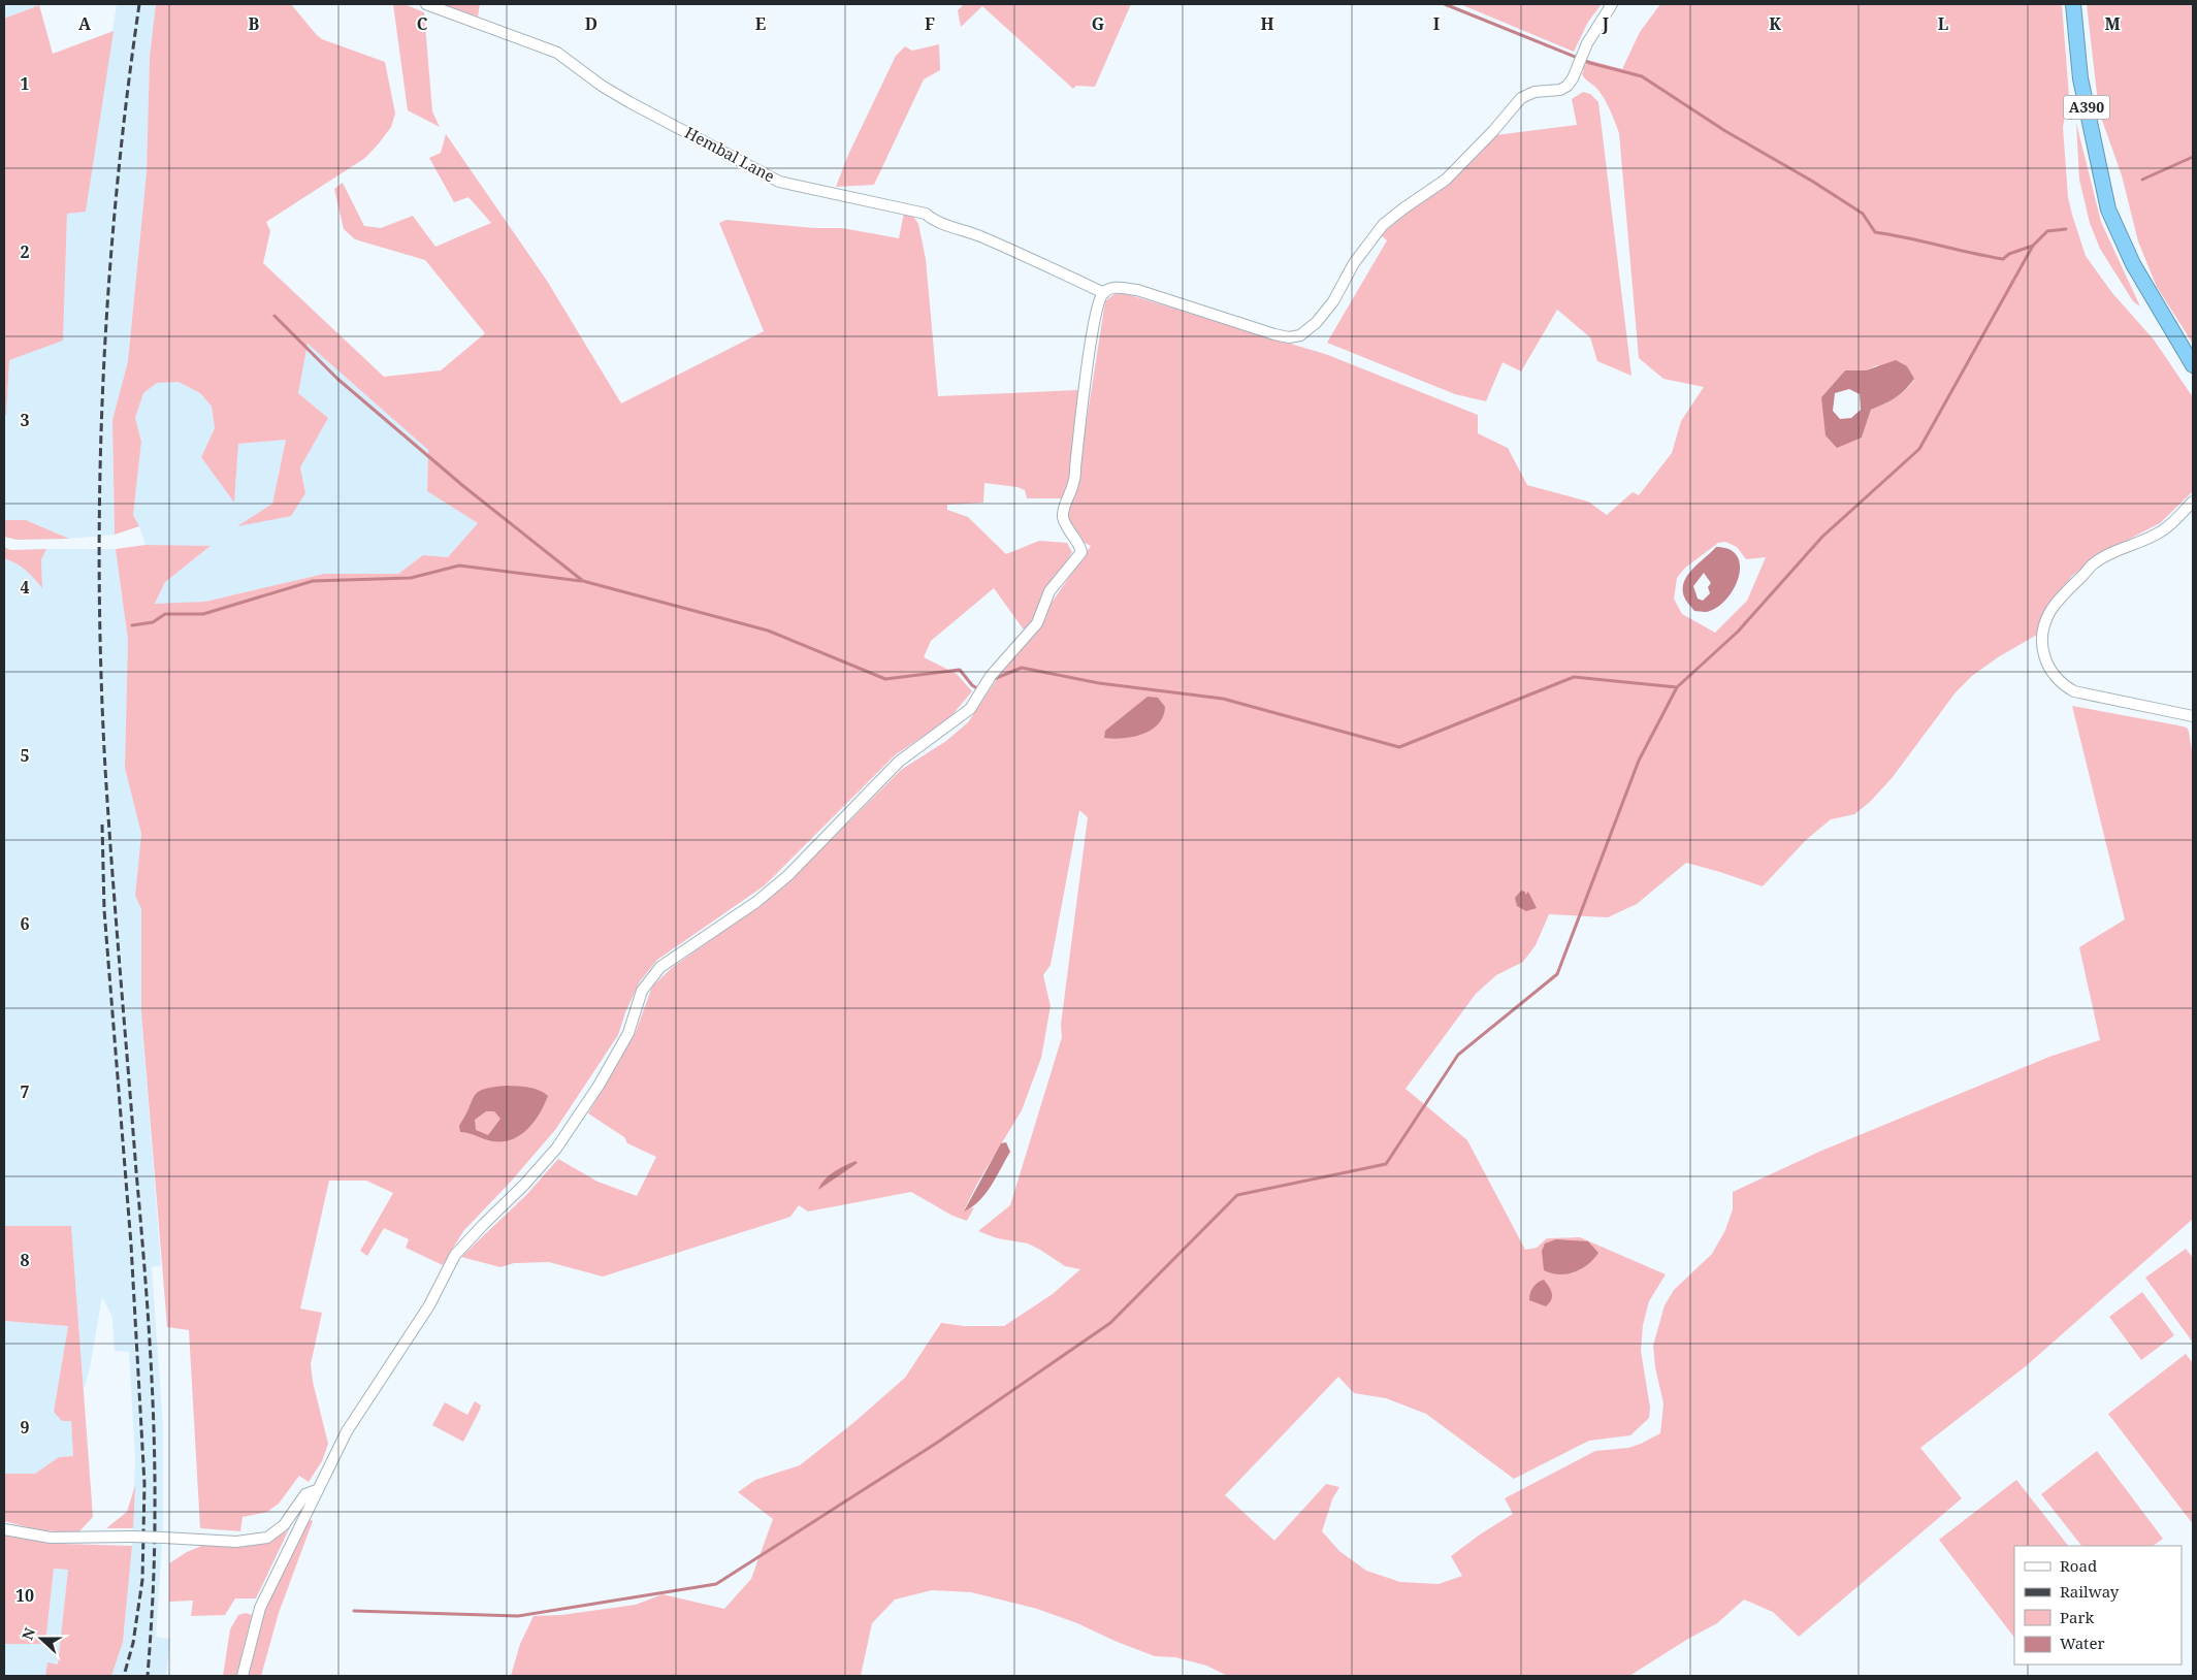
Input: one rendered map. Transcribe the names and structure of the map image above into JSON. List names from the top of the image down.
{
  "streets": {
    "highway": ["A390"],
    "street": ["Hembal Lane"]
  },
  "legend": [
    "Road",
    "Railway",
    "Park",
    "Water"
  ],
  "north": "left",
  "grid": {
    "columns": [
      "A",
      "B",
      "C",
      "D",
      "E",
      "F",
      "G",
      "H",
      "I",
      "J",
      "K",
      "L",
      "M"
    ],
    "rows": [
      "1",
      "2",
      "3",
      "4",
      "5",
      "6",
      "7",
      "8",
      "9",
      "10"
    ]
  }
}
